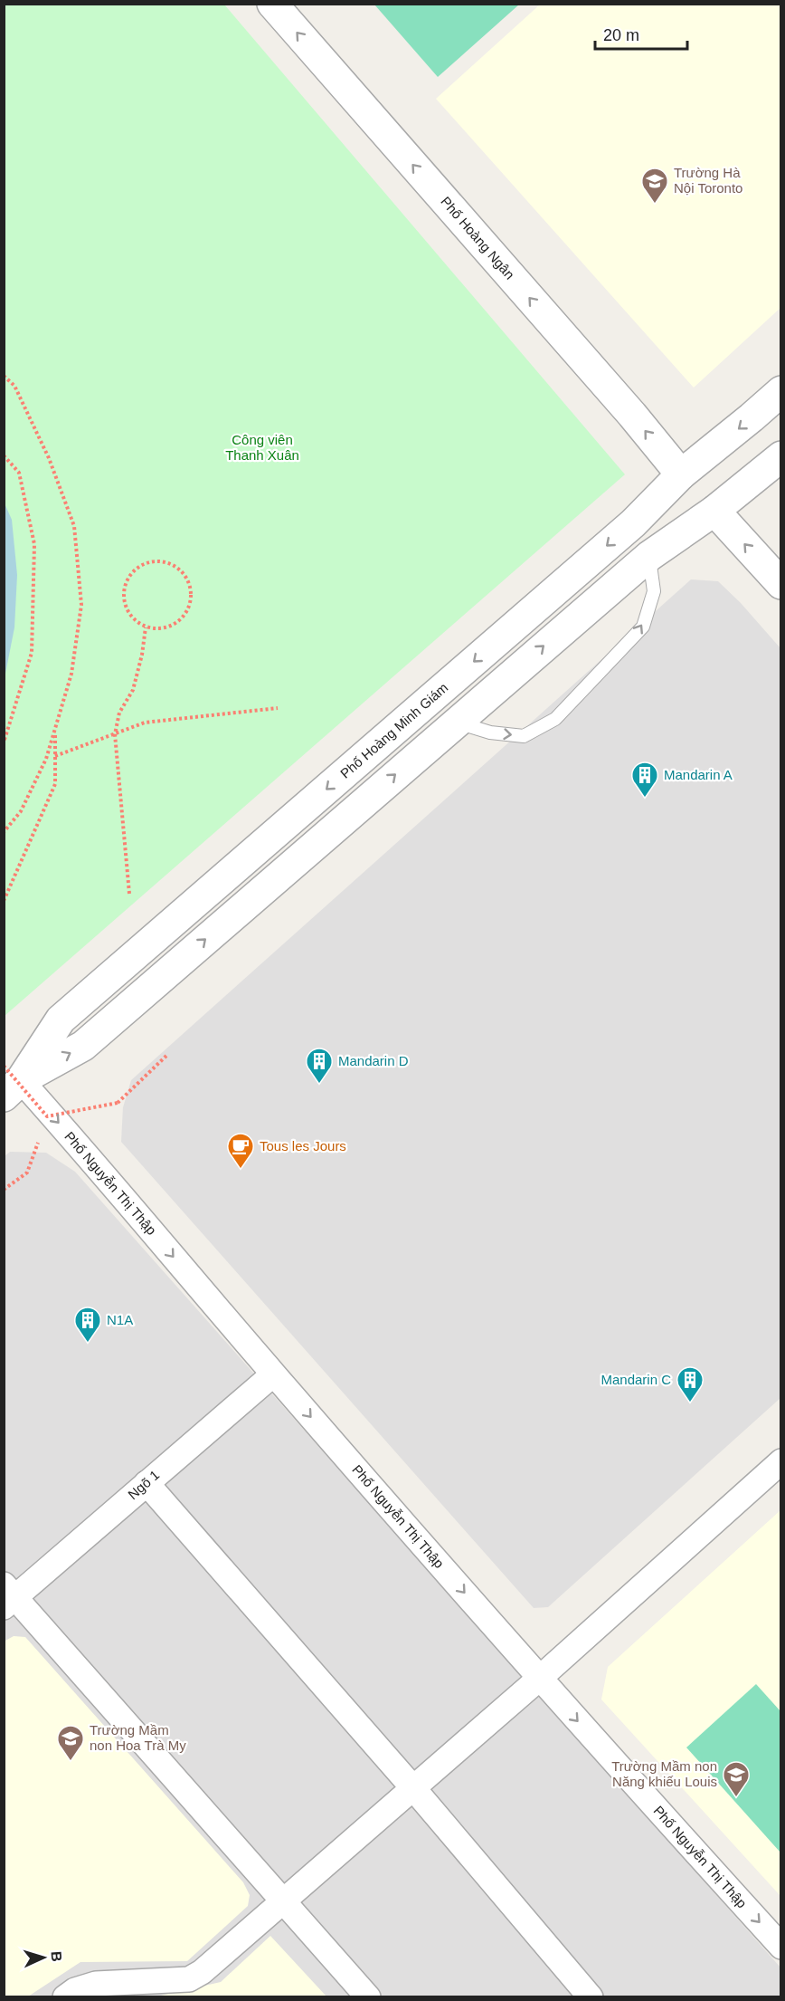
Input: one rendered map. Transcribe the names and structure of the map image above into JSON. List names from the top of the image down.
{
  "streets": {
    "street": [
      "Phố Hoàng Ngân",
      "Phố Hoàng Minh Giám",
      "Phố Nguyễn Thị Thập",
      "Ngõ 1"
    ]
  },
  "crossings": [
    ["Phố Hoàng Ngân", "Phố Hoàng Minh Giám"],
    ["Phố Hoàng Minh Giám", "Phố Nguyễn Thị Thập"],
    ["Phố Nguyễn Thị Thập", "Ngõ 1"]
  ],
  "one_way": ["Phố Hoàng Ngân"],
  "parks": ["Công viên Thanh Xuân"],
  "places": {
    "school or university": ["Trường Hà Nội Toronto", "Trường Mầm non Hoa Trà My", "Trường Mầm non Năng khiếu Louis"],
    "building": [
      "Mandarin A",
      "Mandarin D",
      "N1A",
      "Mandarin C"
    ],
    "cafe": ["Tous les Jours"]
  },
  "scale_bar": "20 m",
  "north": "right"
}
